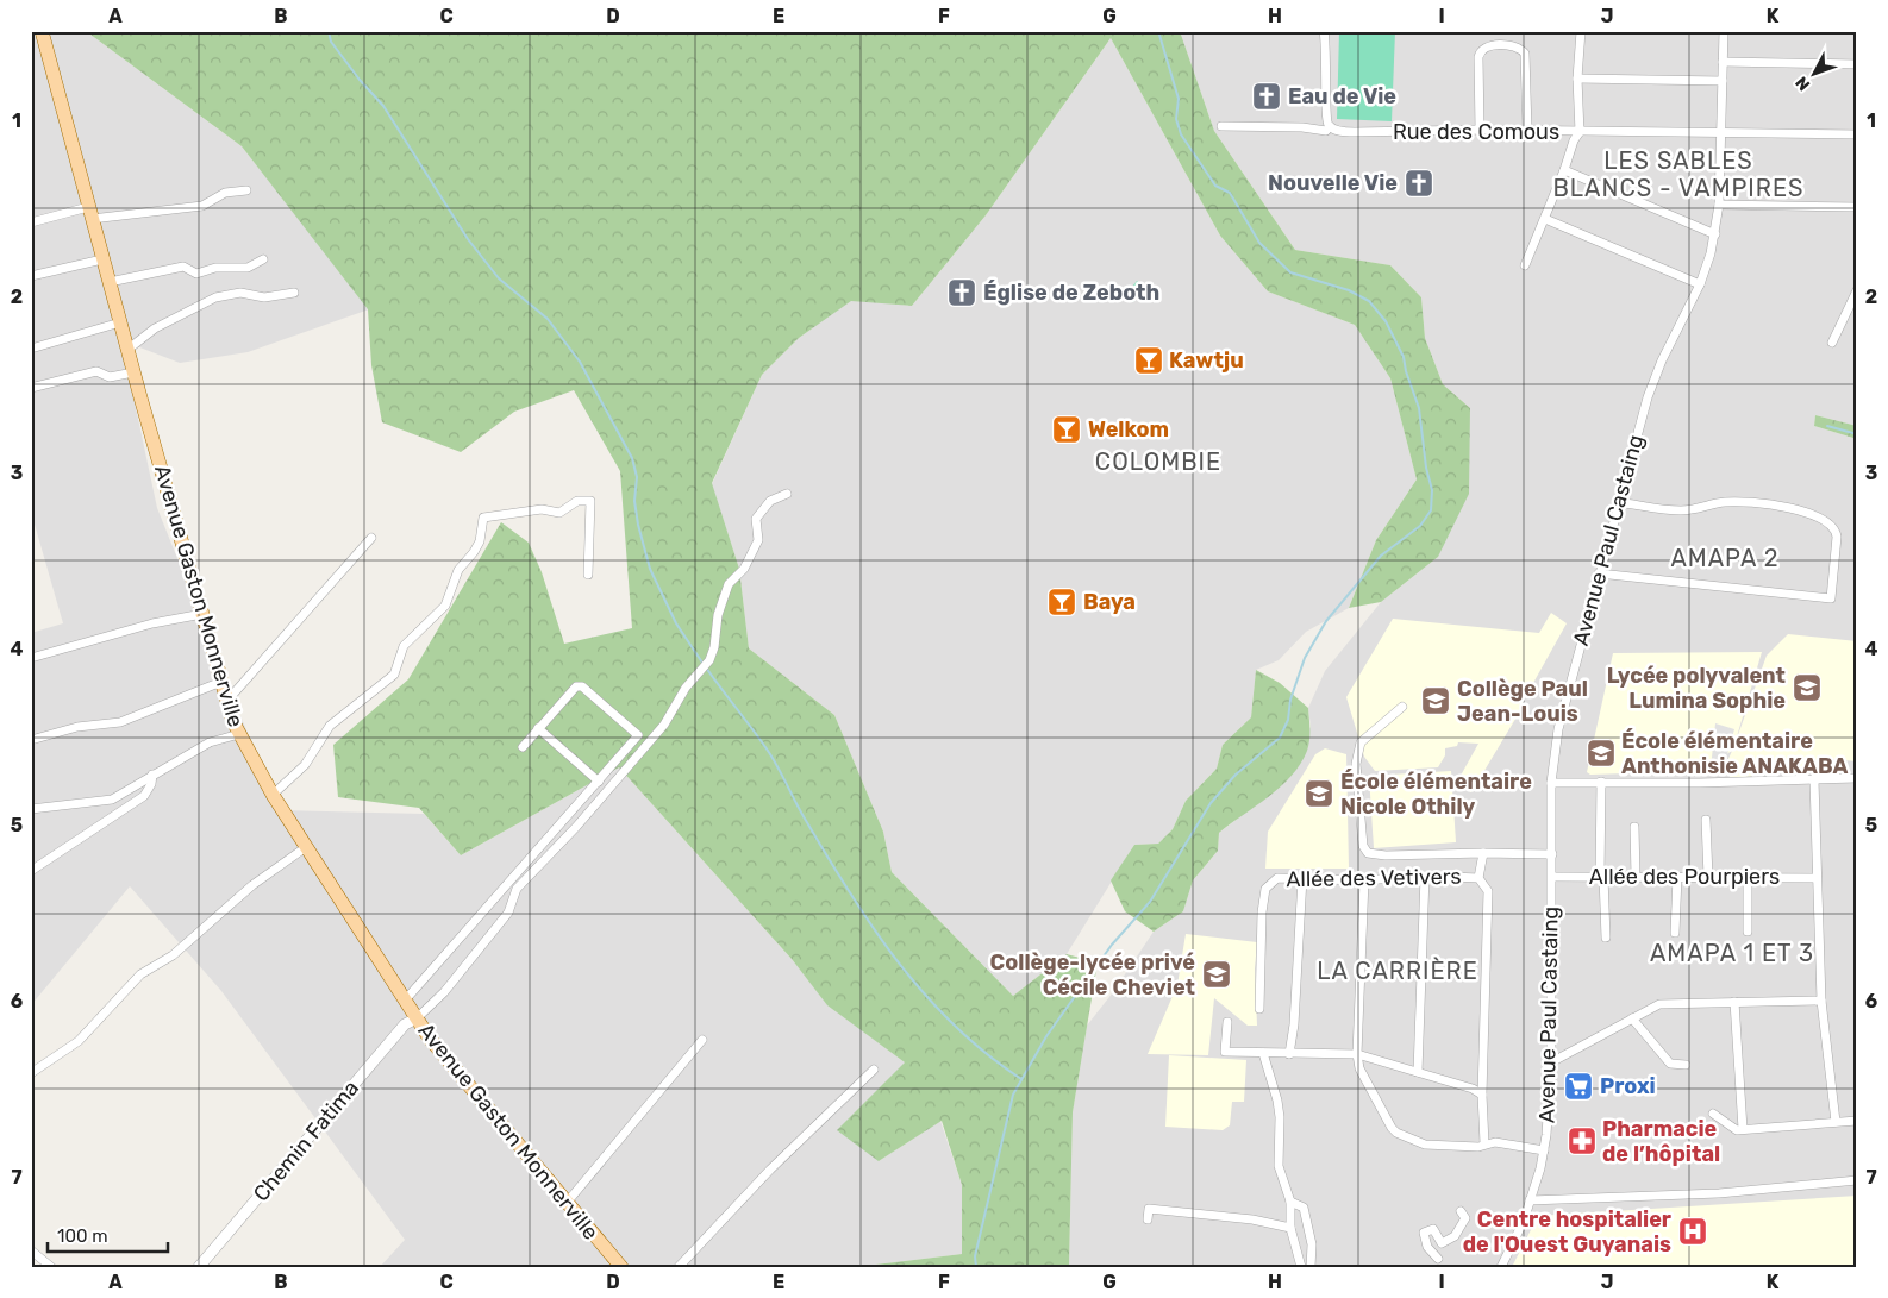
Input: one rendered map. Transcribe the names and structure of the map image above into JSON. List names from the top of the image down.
{
  "streets": {
    "main road": ["Avenue Gaston Monnerville"],
    "street": [
      "Rue des Comous",
      "Avenue Paul Castaing",
      "Allée des Pourpiers",
      "Allée des Vetivers",
      "Chemin Fatima"
    ]
  },
  "crossings": [
    ["Rue des Comous", "Avenue Paul Castaing"],
    ["Avenue Paul Castaing", "Allée des Pourpiers"],
    ["Avenue Gaston Monnerville", "Chemin Fatima"]
  ],
  "districts": [
    "LES SABLES BLANCS - VAMPIRES",
    "COLOMBIE",
    "AMAPA 2",
    "AMAPA 1 ET 3",
    "LA CARRIÈRE"
  ],
  "places": {
    "church": ["Eau de Vie", "Nouvelle Vie", "Église de Zeboth"],
    "bar": ["Kawtju", "Welkom", "Baya"],
    "school or university": [
      "Lycée polyvalent Lumina Sophie",
      "Collège Paul Jean-Louis",
      "École élémentaire Anthonisie ANAKABA",
      "École élémentaire Nicole Othily",
      "Collège-lycée privé Cécile Cheviet"
    ],
    "supermarket": ["Proxi"],
    "pharmacy": ["Pharmacie de l’hôpital"],
    "hospital": ["Centre hospitalier de l'Ouest Guyanais"]
  },
  "scale_bar": "100 m",
  "north": "bottom left",
  "grid": {
    "columns": [
      "A",
      "B",
      "C",
      "D",
      "E",
      "F",
      "G",
      "H",
      "I",
      "J",
      "K"
    ],
    "rows": [
      "1",
      "2",
      "3",
      "4",
      "5",
      "6",
      "7"
    ]
  }
}
